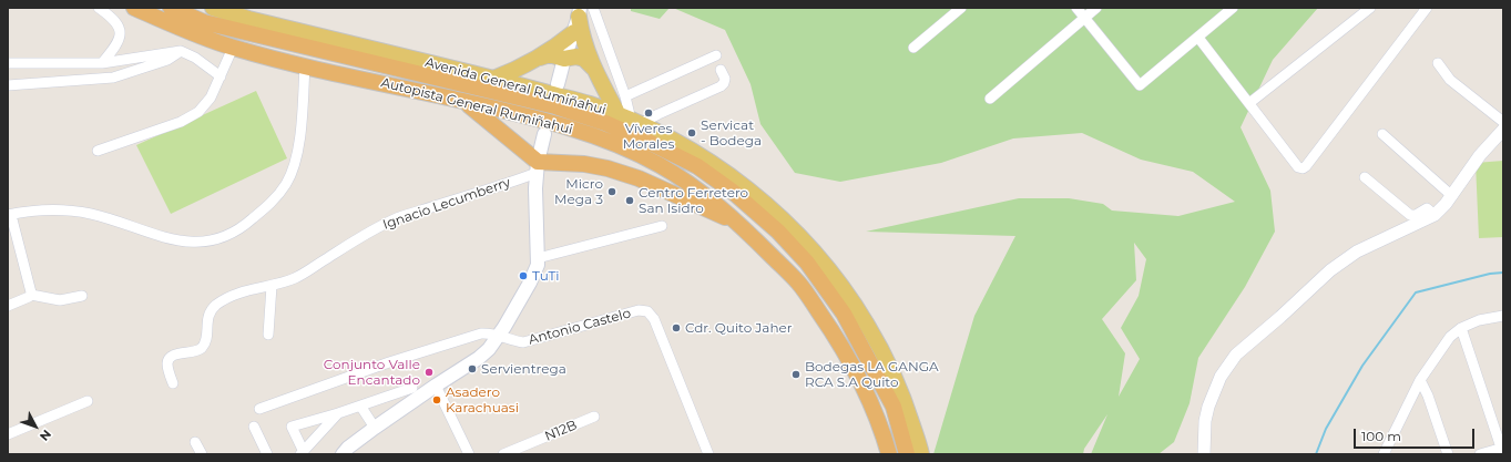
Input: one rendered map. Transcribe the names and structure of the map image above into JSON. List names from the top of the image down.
{
  "streets": {
    "highway": ["Autopista General Rumiñahui"],
    "main road": ["Avenida General Rumiñahui"],
    "street": ["Ignacio Lecumberry", "Antonio Castelo", "N12B"]
  },
  "places": [
    "Víveres Morales",
    "Servicat - Bodega",
    "Micro Mega 3",
    "Centro Ferretero San Isidro",
    "TuTi",
    "Cdr. Quito Jaher",
    "Servientrega",
    "Conjunto Valle Encantado",
    "Bodegas LA GANGA RCA S.A Quito",
    "Asadero Karachuasi"
  ],
  "scale_bar": "100 m",
  "north": "bottom right"
}
